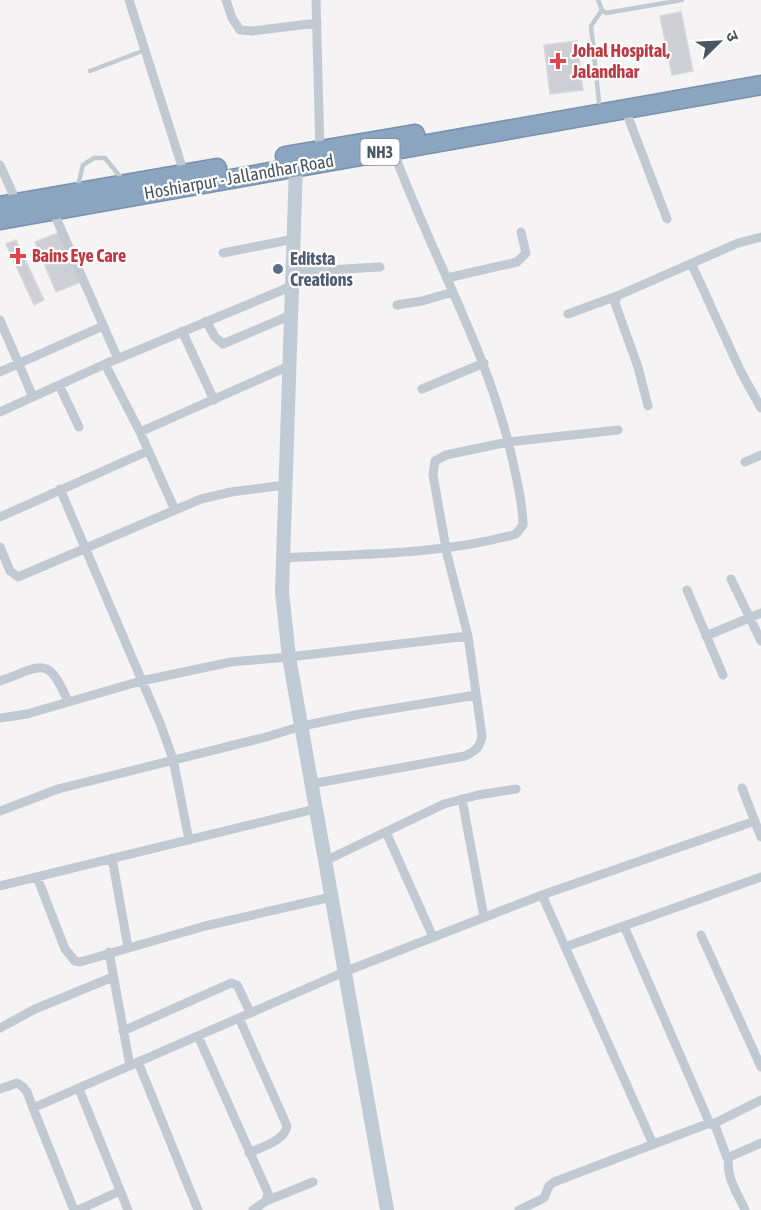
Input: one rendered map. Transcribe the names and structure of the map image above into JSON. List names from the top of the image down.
{
  "streets": {
    "highway": ["NH3", "Hoshiarpur - Jallandhar Road"]
  },
  "places": {
    "health": ["Johal Hospital, Jalandhar", "Bains Eye Care"],
    "other": ["Editsta Creations"]
  },
  "north": "top right"
}
